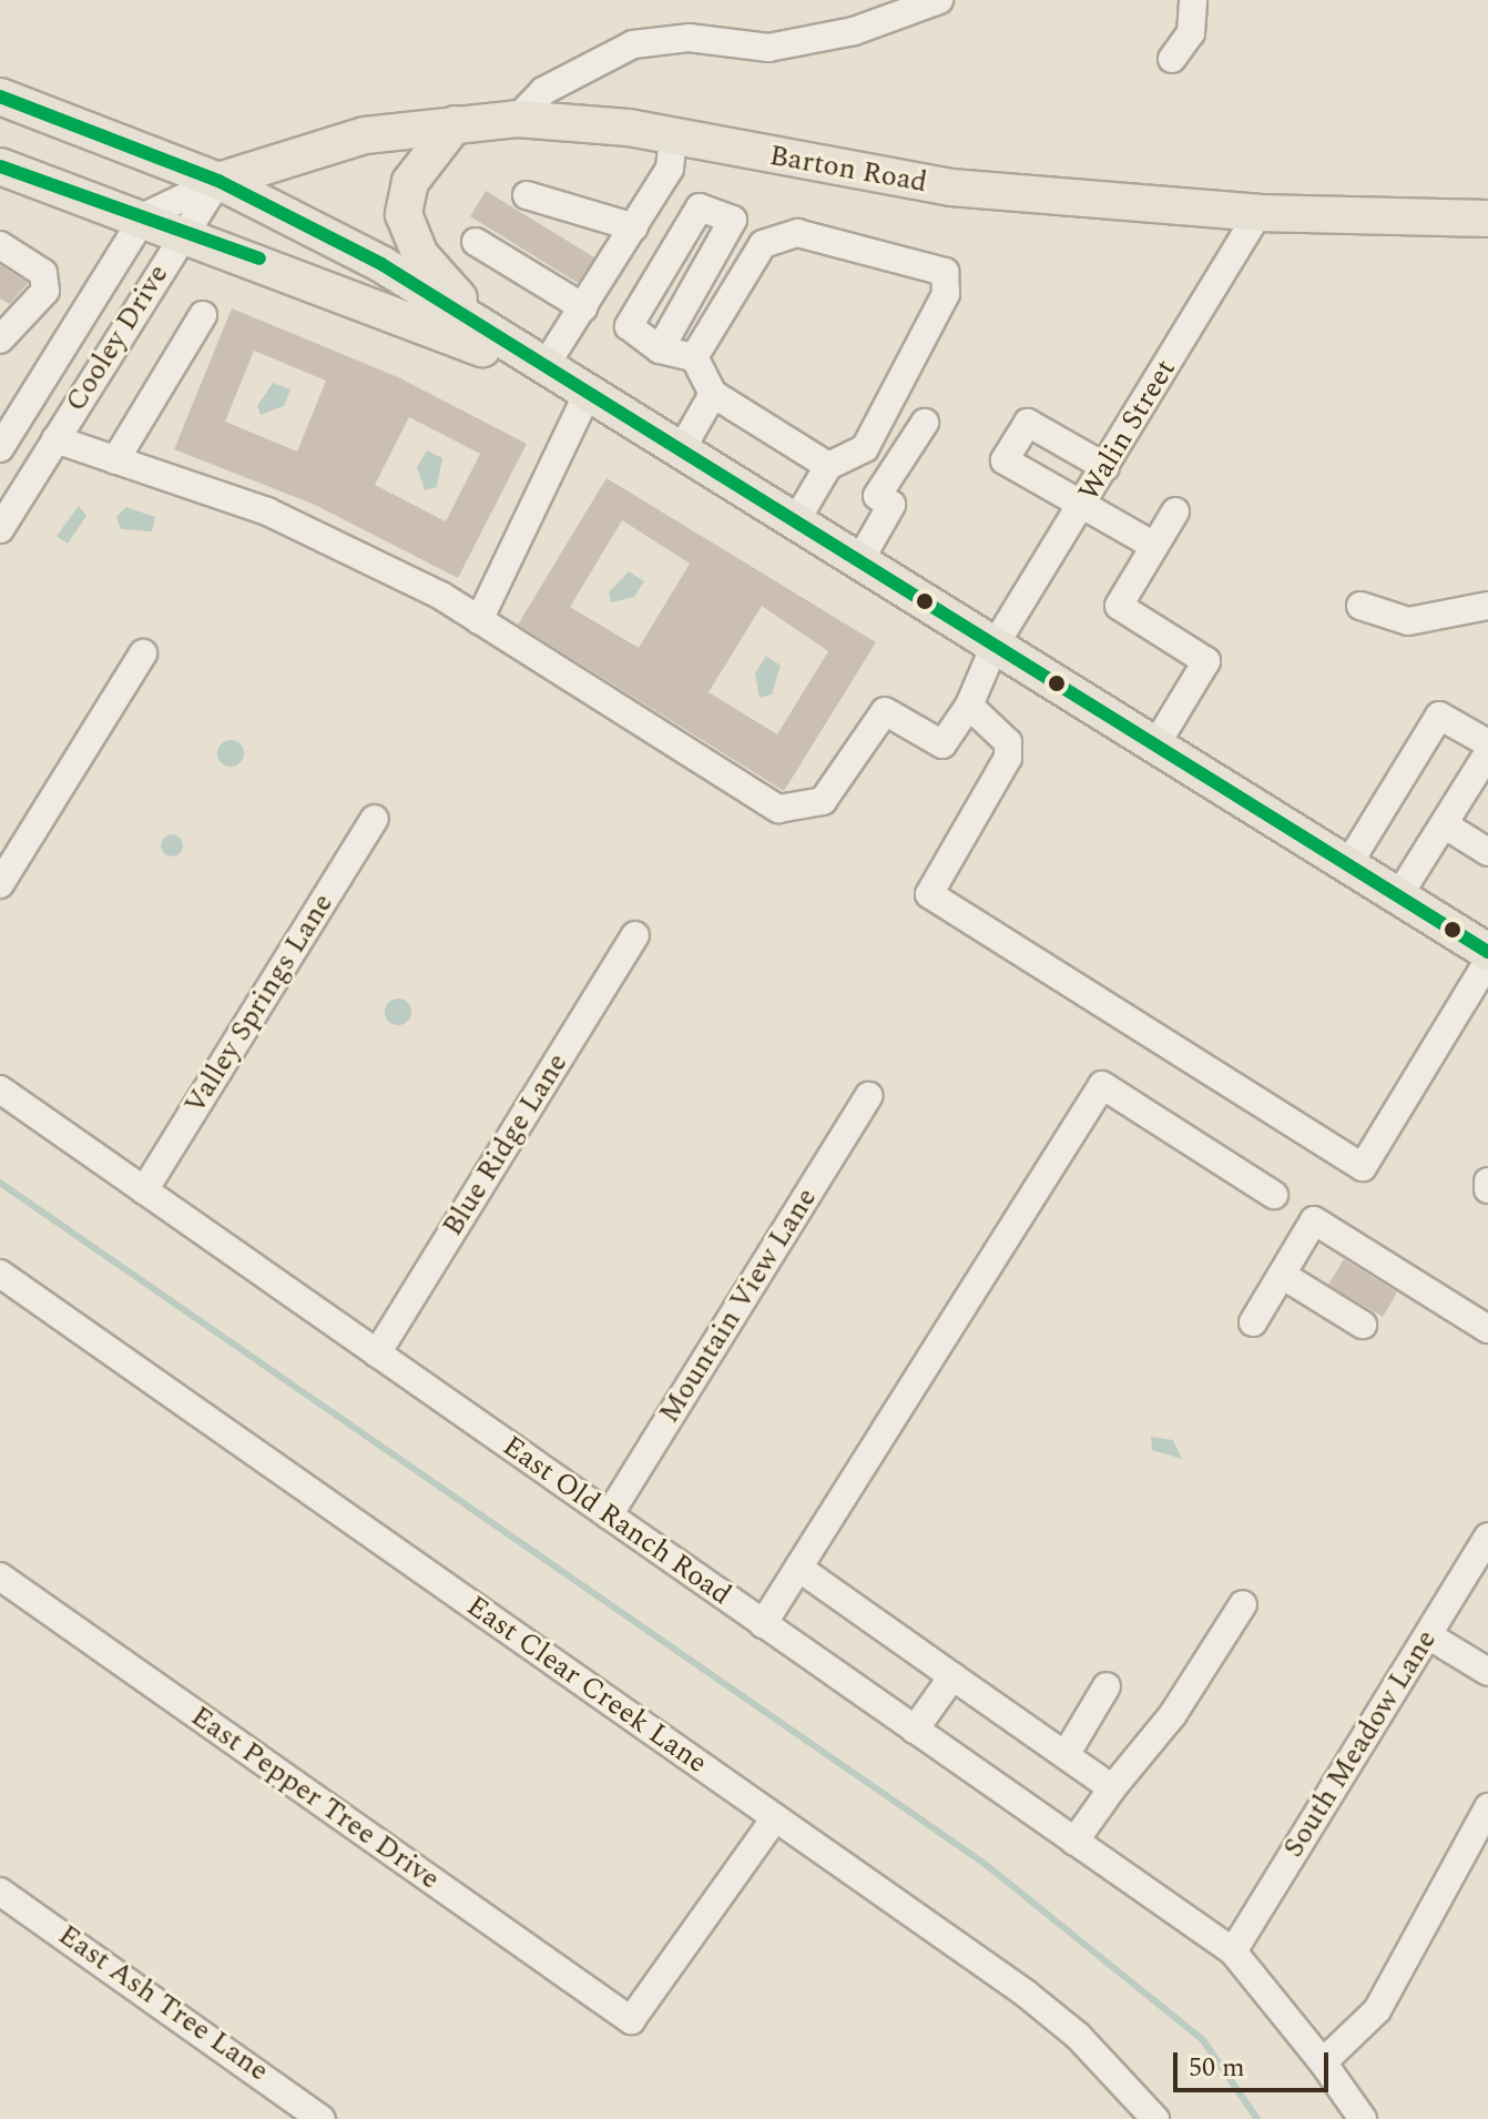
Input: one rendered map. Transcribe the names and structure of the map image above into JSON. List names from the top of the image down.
{
  "streets": {
    "main road": ["Barton Road"],
    "street": [
      "Cooley Drive",
      "Walin Street",
      "Valley Springs Lane",
      "Blue Ridge Lane",
      "Mountain View Lane",
      "East Old Ranch Road",
      "East Clear Creek Lane",
      "South Meadow Lane",
      "East Pepper Tree Drive",
      "East Ash Tree Lane"
    ]
  },
  "crossings": [
    ["Barton Road", "Cooley Drive"],
    ["Barton Road", "Walin Street"],
    ["Valley Springs Lane", "East Old Ranch Road"],
    ["Blue Ridge Lane", "East Old Ranch Road"],
    ["Mountain View Lane", "East Old Ranch Road"],
    ["East Old Ranch Road", "South Meadow Lane"],
    ["East Clear Creek Lane", "East Pepper Tree Drive"]
  ],
  "scale_bar": "50 m"
}
